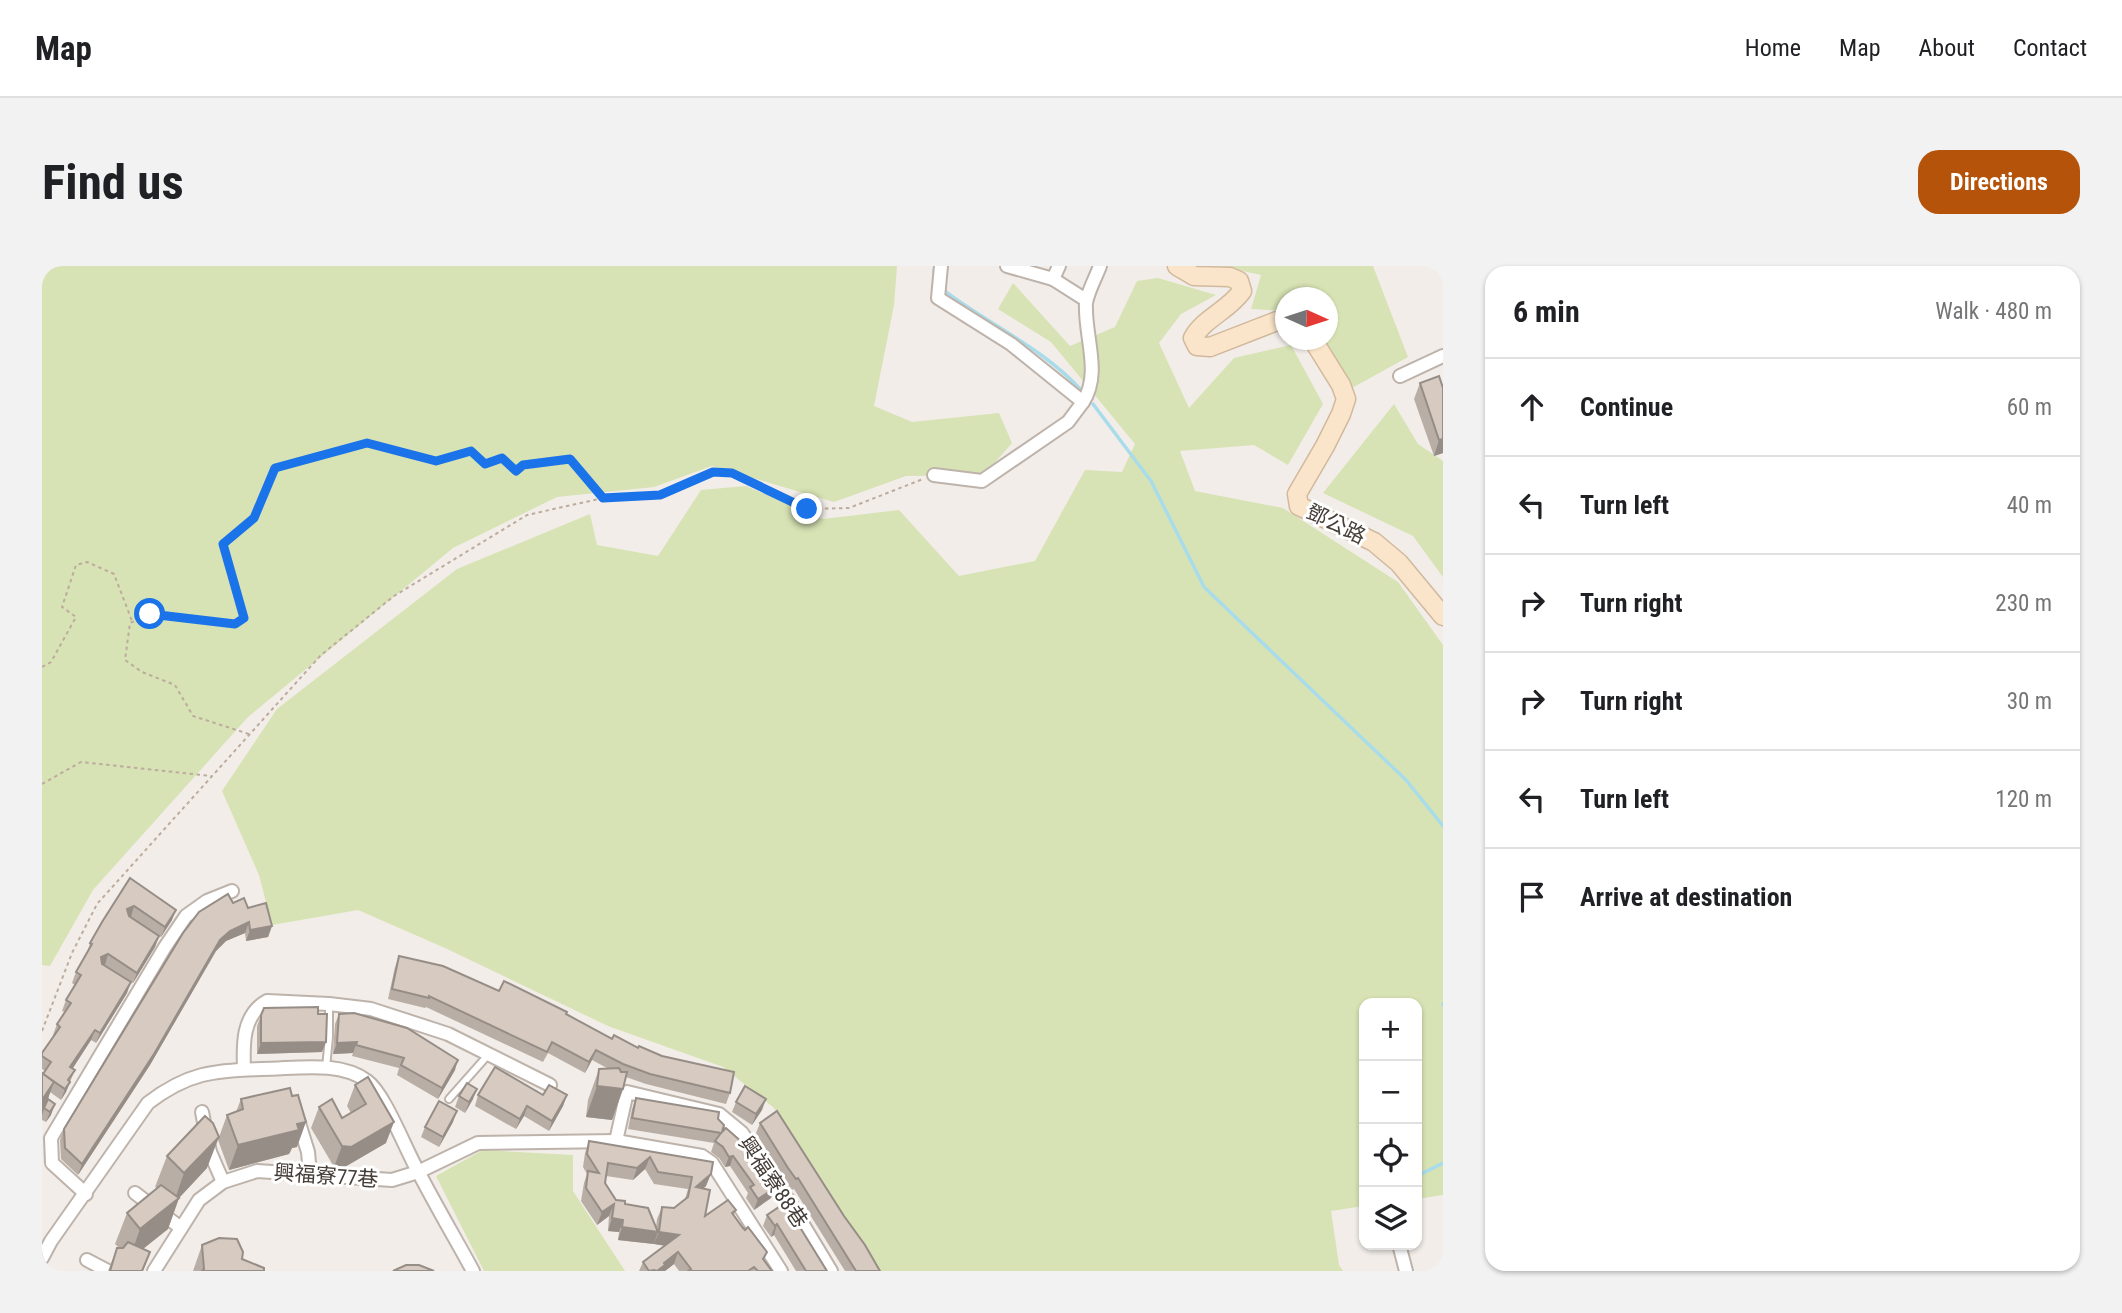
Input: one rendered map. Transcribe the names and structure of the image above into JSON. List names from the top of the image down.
{
  "streets": {
    "street": ["鄧公路", "興福寮77巷", "興福寮88巷"]
  },
  "crossings": [
    ["興福寮77巷", "興福寮88巷"]
  ],
  "north": "right",
  "page": {
    "header": "Map",
    "nav": [
      "Home",
      "Map",
      "About",
      "Contact"
    ],
    "buttons": "Directions",
    "title": "Find us",
    "heading": ["6 min", "Walk · 480 m"],
    "list": [
      ["Continue", "60 m"],
      ["Turn left", "40 m"],
      ["Turn right", "230 m"],
      ["Turn right", "30 m"],
      ["Turn left", "120 m"],
      "Arrive at destination"
    ],
    "map_buttons": ["+", "−"]
  }
}
